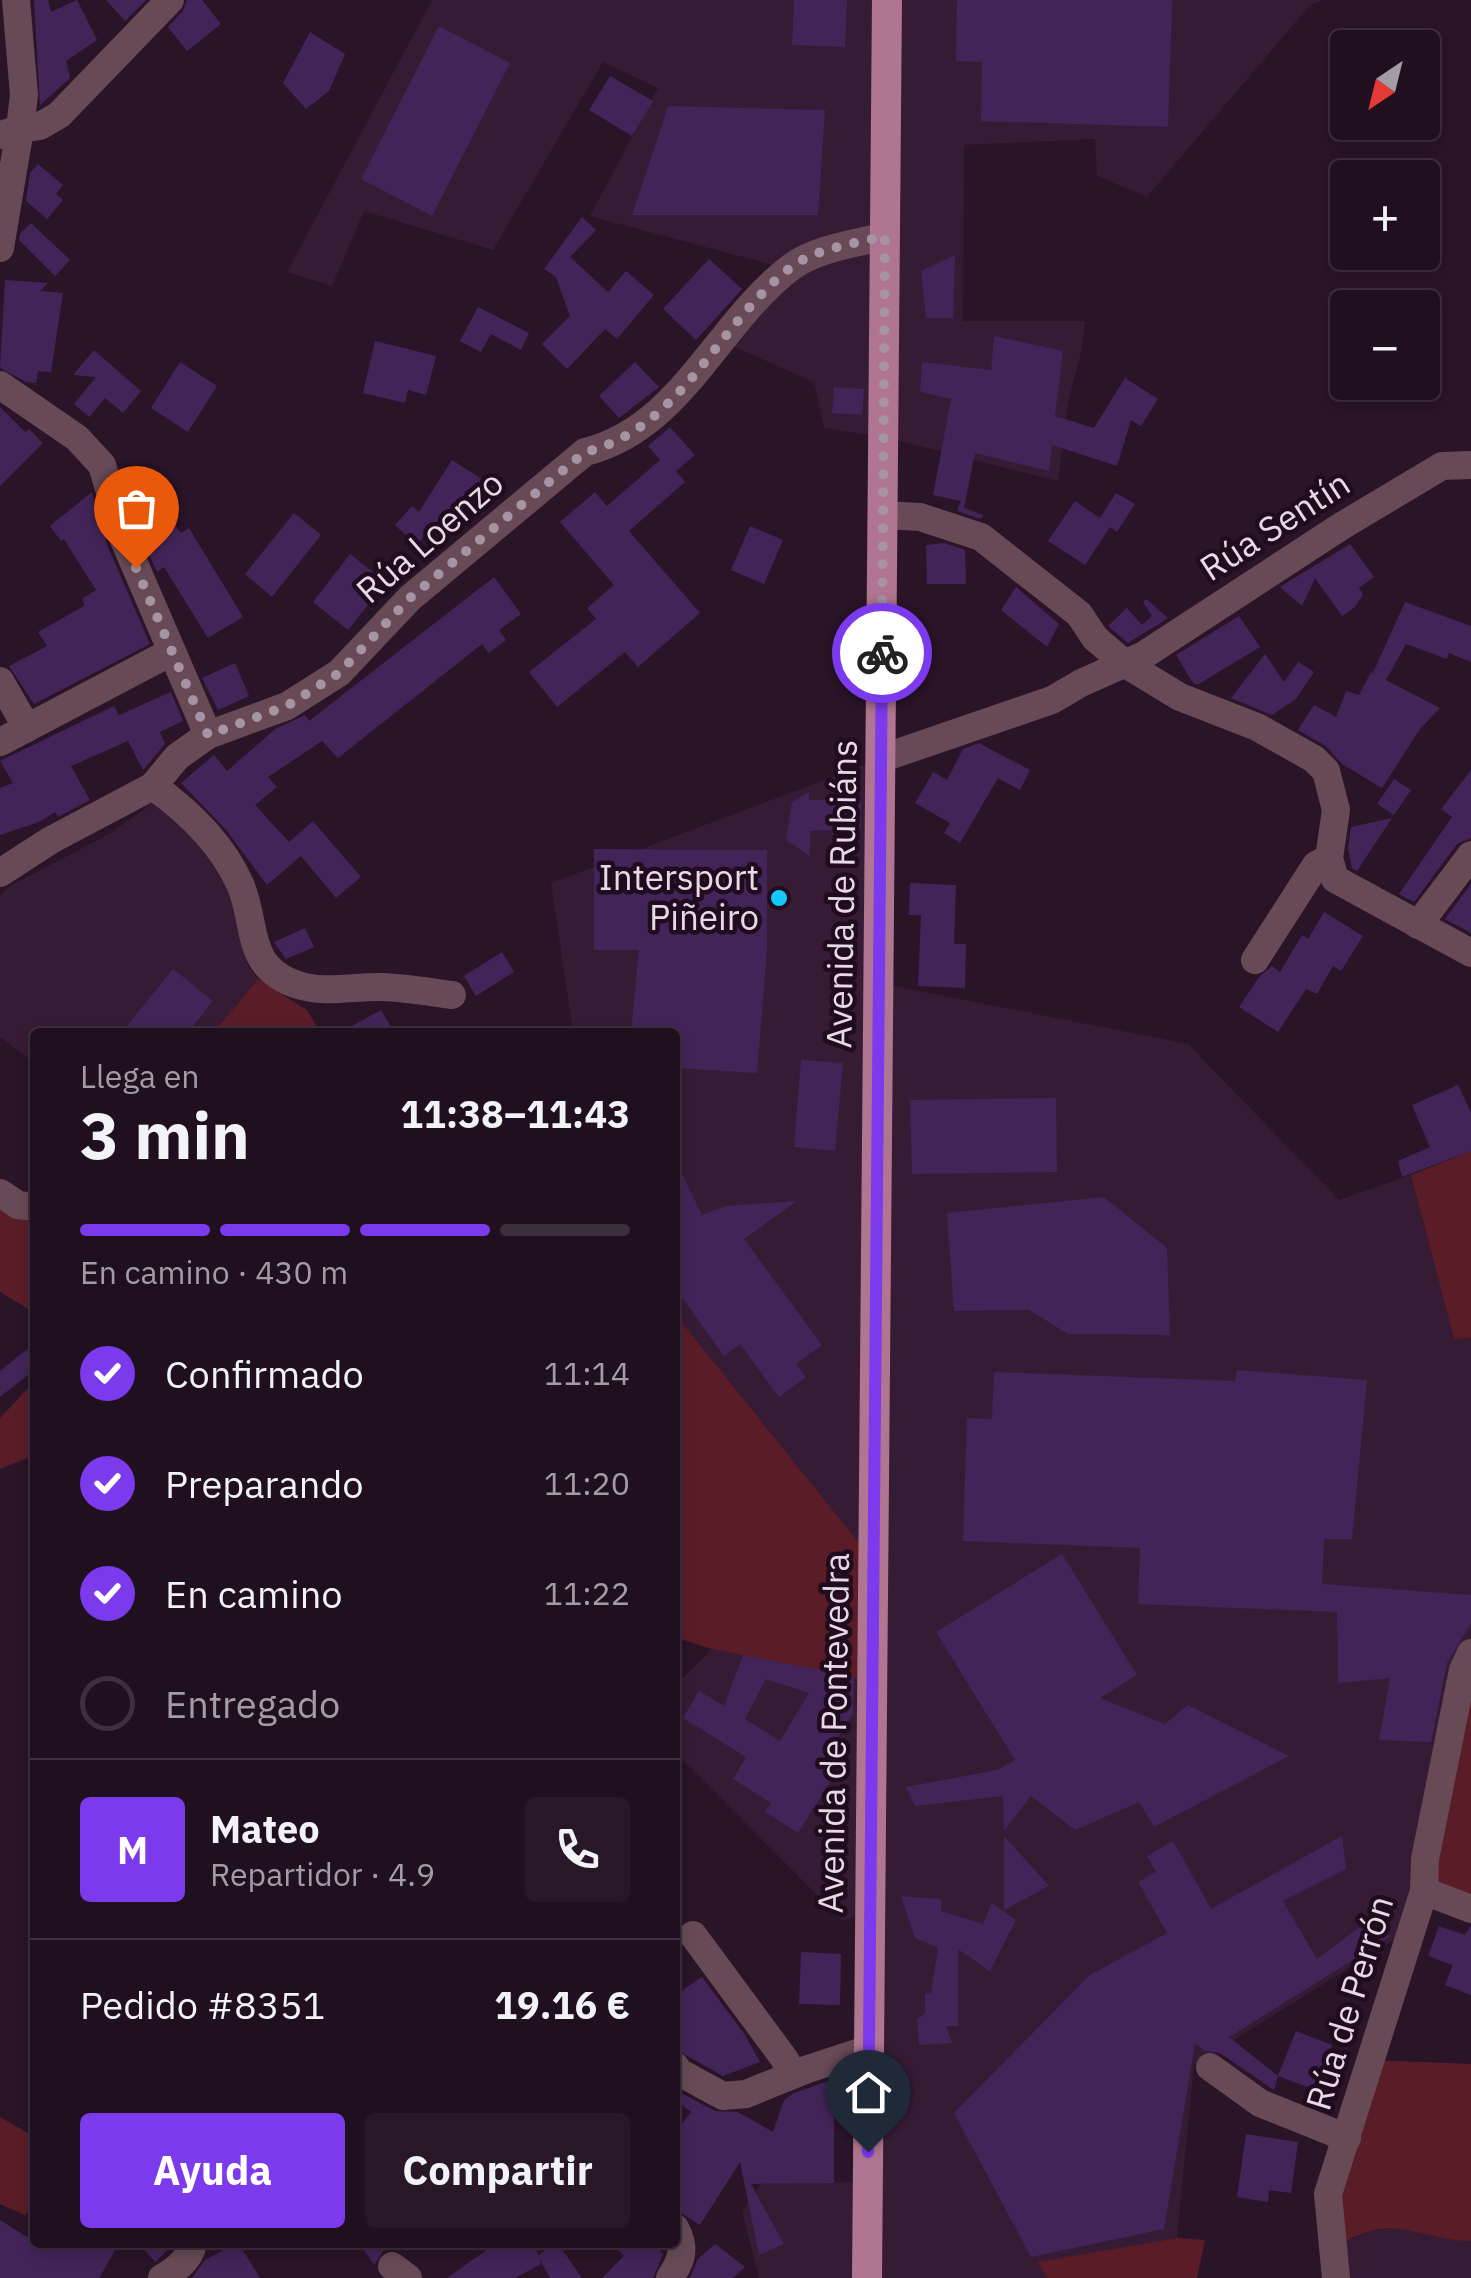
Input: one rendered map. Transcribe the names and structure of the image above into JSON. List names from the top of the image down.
{
  "streets": {
    "main road": ["Avenida de Rubiáns", "Avenida de Pontevedra"],
    "street": ["Rúa Sentín", "Rúa Loenzo", "Rúa de Perrón"]
  },
  "crossings": [
    ["Rúa Sentín", "Avenida de Rubiáns"],
    ["Rúa Loenzo", "Avenida de Rubiáns"],
    ["Avenida de Rubiáns", "Avenida de Pontevedra"]
  ],
  "places": ["Intersport Piñeiro"],
  "north": "bottom left",
  "page": {
    "map_buttons": ["+", "−"],
    "heading": ["3 min", "Llega en", "11:38–11:43"],
    "panel": [
      "Mateo",
      "Repartidor · 4.9",
      "Pedido #8351",
      "19.16 €"
    ],
    "bar": "En camino · 430 m",
    "list": [
      ["Confirmado", "11:14"],
      ["Preparando", "11:20"],
      ["En camino", "11:22"],
      "Entregado"
    ],
    "round": "M",
    "buttons": ["Ayuda", "Compartir"]
  }
}
